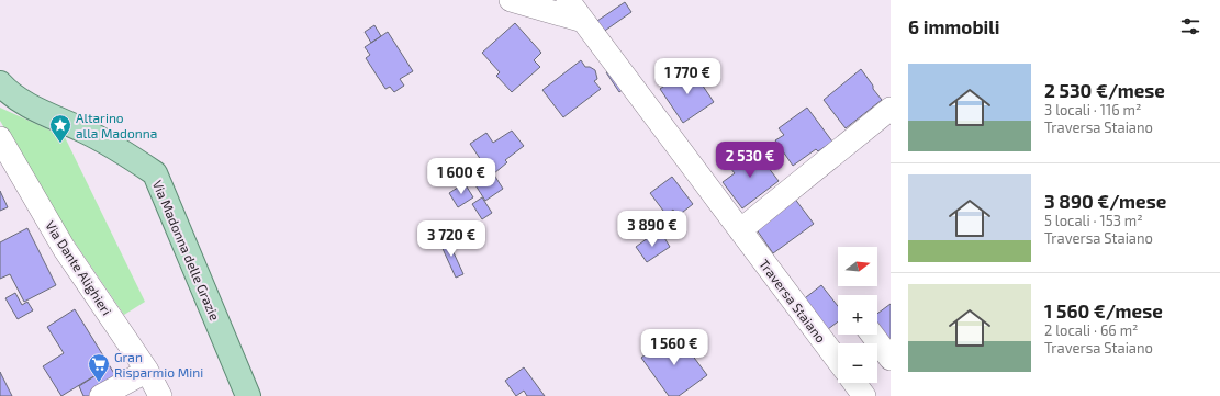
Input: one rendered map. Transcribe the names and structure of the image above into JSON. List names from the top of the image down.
{
  "streets": {
    "main road": ["Via Madonna delle Grazie"],
    "street": ["Via Dante Alighieri", "Traversa Staiano"]
  },
  "places": {
    "place": ["Altarino alla Madonna"],
    "supermarket": ["Gran Risparmio Mini"]
  },
  "north": "right",
  "page": {
    "heading": "6 immobili",
    "list": [
      {
        "name": "2 530 €/mese",
        "note": "3 locali · 116 m² · Traversa Staiano"
      },
      {
        "name": "3 890 €/mese",
        "note": "5 locali · 153 m² · Traversa Staiano"
      },
      {
        "name": "1 560 €/mese",
        "note": "2 locali · 66 m² · Traversa Staiano"
      }
    ],
    "price": [
      "1 770 €",
      "2 530 €",
      "1 600 €",
      "3 890 €",
      "3 720 €",
      "1 560 €"
    ],
    "map_buttons": ["+", "−"]
  }
}
